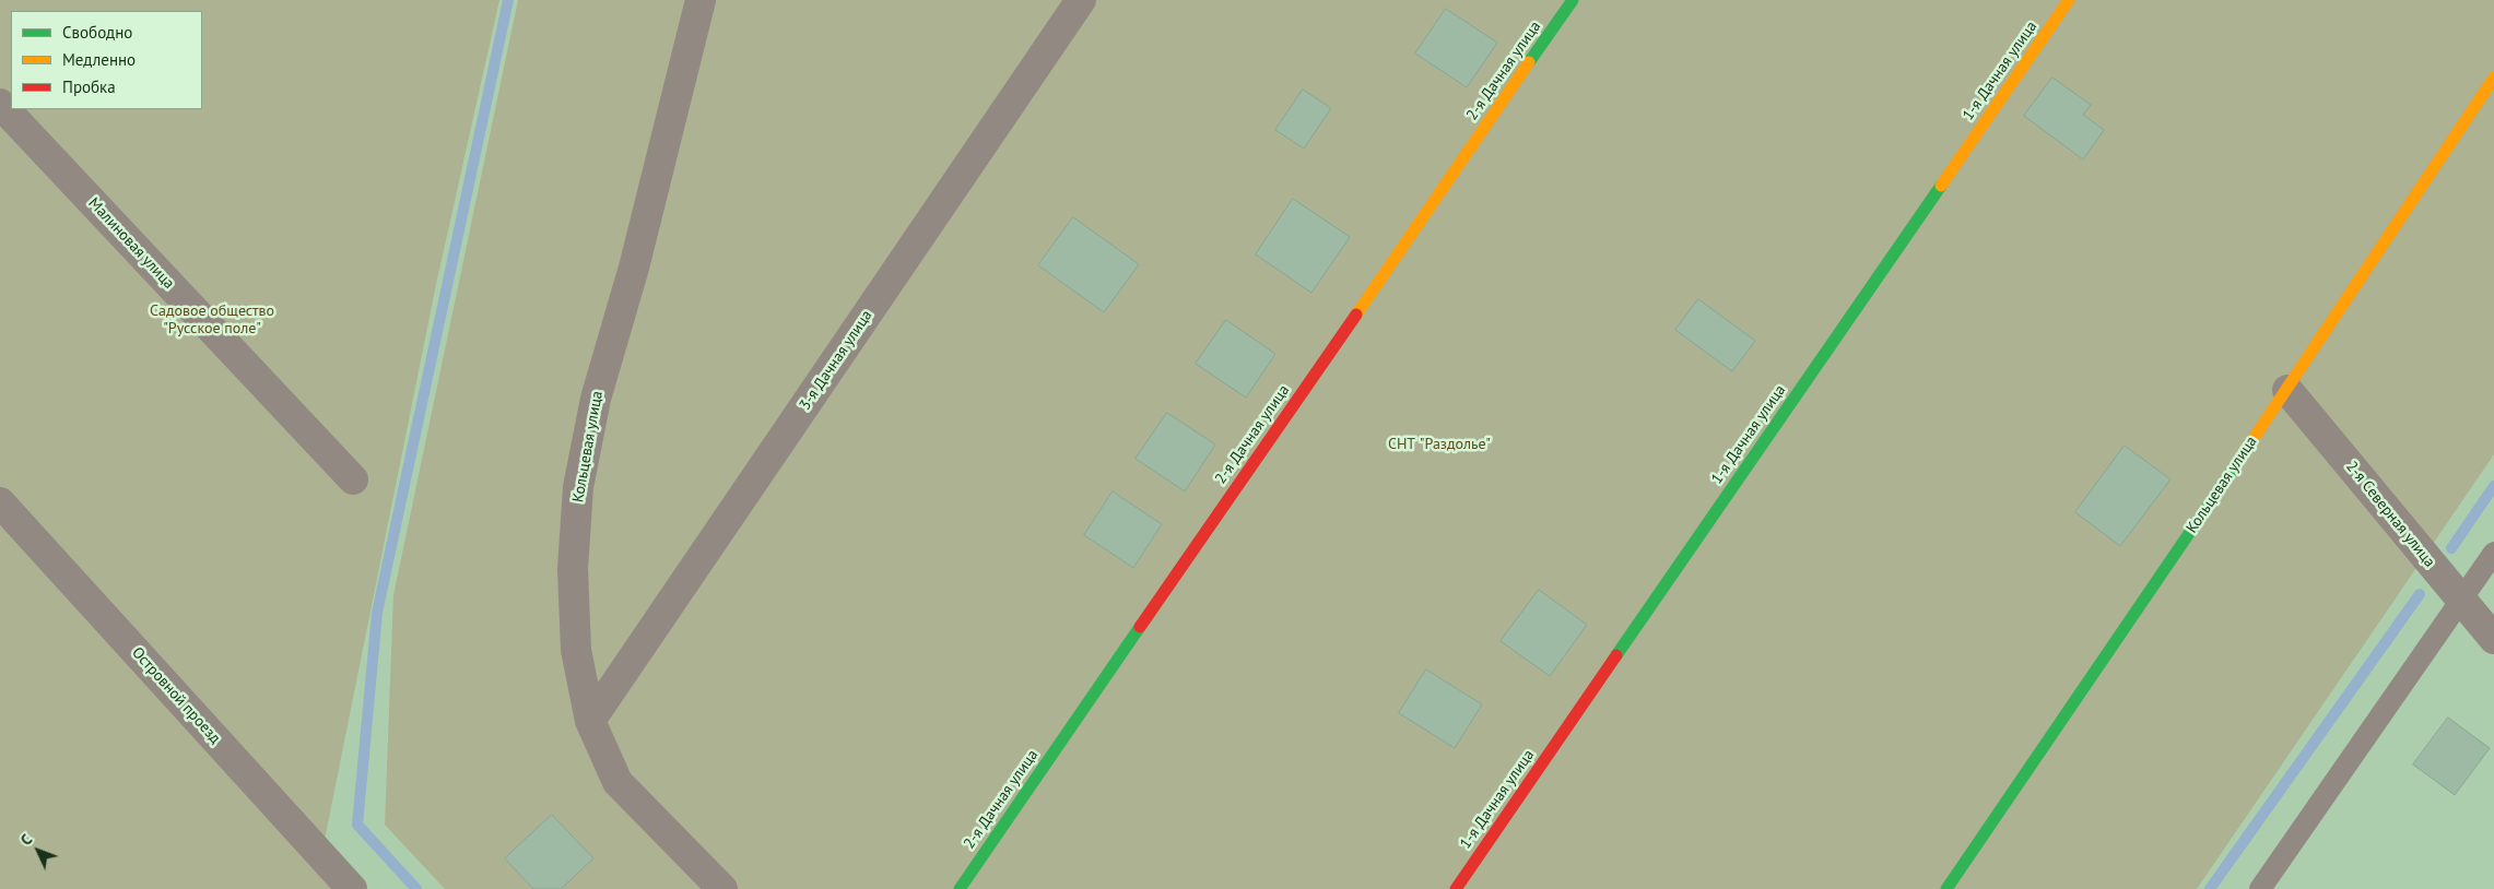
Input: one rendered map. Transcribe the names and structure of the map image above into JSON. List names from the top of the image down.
{
  "streets": {
    "street": [
      "2-я Дачная улица",
      "1-я Дачная улица",
      "Малиновая улица",
      "3-я Дачная улица",
      "Кольцевая улица",
      "2-я Северная улица",
      "Островной проезд"
    ]
  },
  "crossings": [
    ["3-я Дачная улица", "Кольцевая улица"],
    ["Кольцевая улица", "2-я Северная улица"]
  ],
  "parks": ["Садовое общество \"Русское поле\"", "СНТ \"Раздолье\""],
  "legend": ["Свободно", "Медленно", "Пробка"],
  "north": "top left"
}
